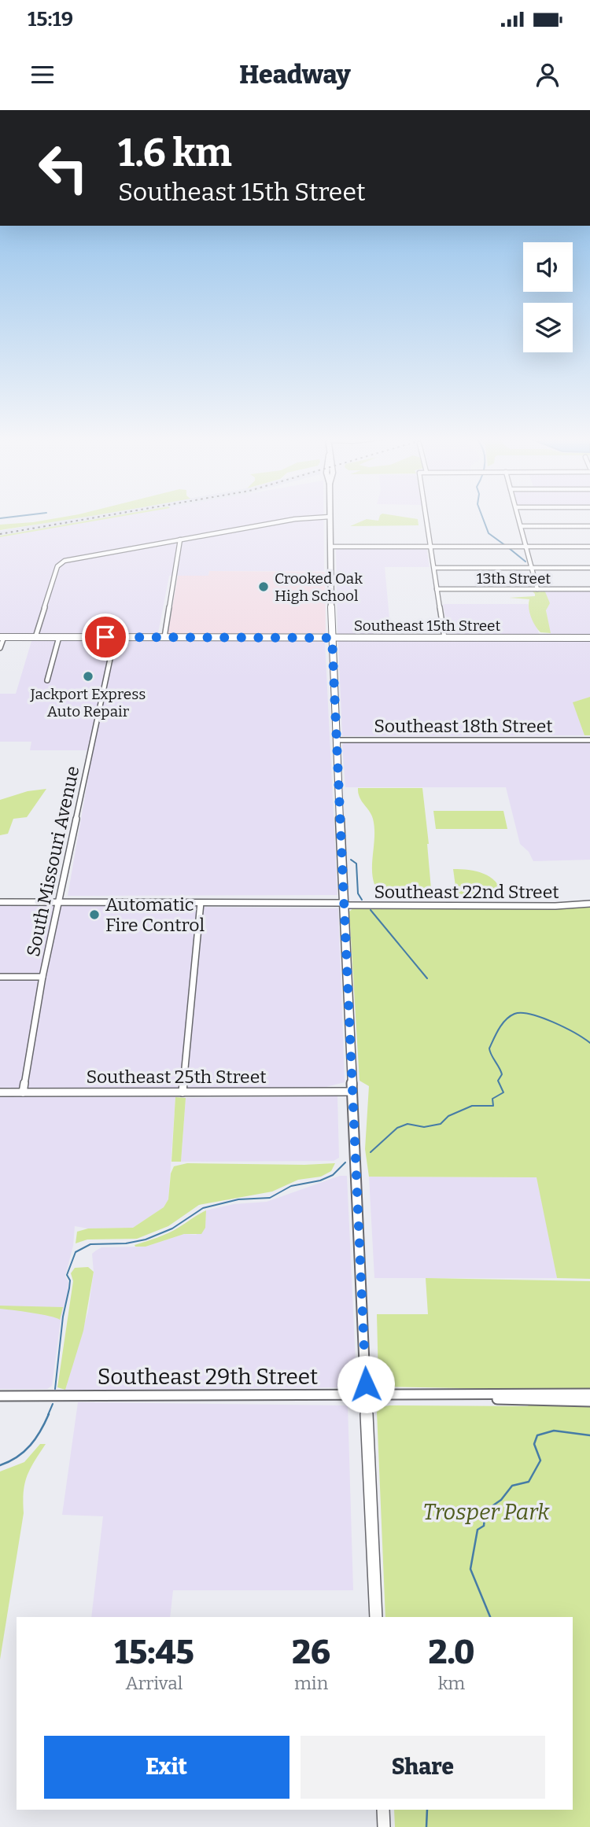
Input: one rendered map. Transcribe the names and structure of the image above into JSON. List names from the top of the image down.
{
  "streets": {
    "main road": ["Southeast 15th Street", "Southeast 29th Street"],
    "street": [
      "13th Street",
      "Southeast 18th Street",
      "South Missouri Avenue",
      "Southeast 22nd Street",
      "Southeast 25th Street"
    ]
  },
  "crossings": [
    ["Southeast 15th Street", "South Missouri Avenue"],
    ["South Missouri Avenue", "Southeast 22nd Street"],
    ["South Missouri Avenue", "Southeast 25th Street"]
  ],
  "parks": ["Trosper Park"],
  "places": ["Crooked Oak High School", "Jackport Express Auto Repair", "Automatic Fire Control"],
  "page": {
    "status": "15:19",
    "header": "Headway",
    "turn": ["1.6 km", "Southeast 15th Street"],
    "eta": [
      "15:45",
      "Arrival",
      "26",
      "min",
      "2.0",
      "km"
    ],
    "buttons": ["Exit", "Share"]
  }
}
